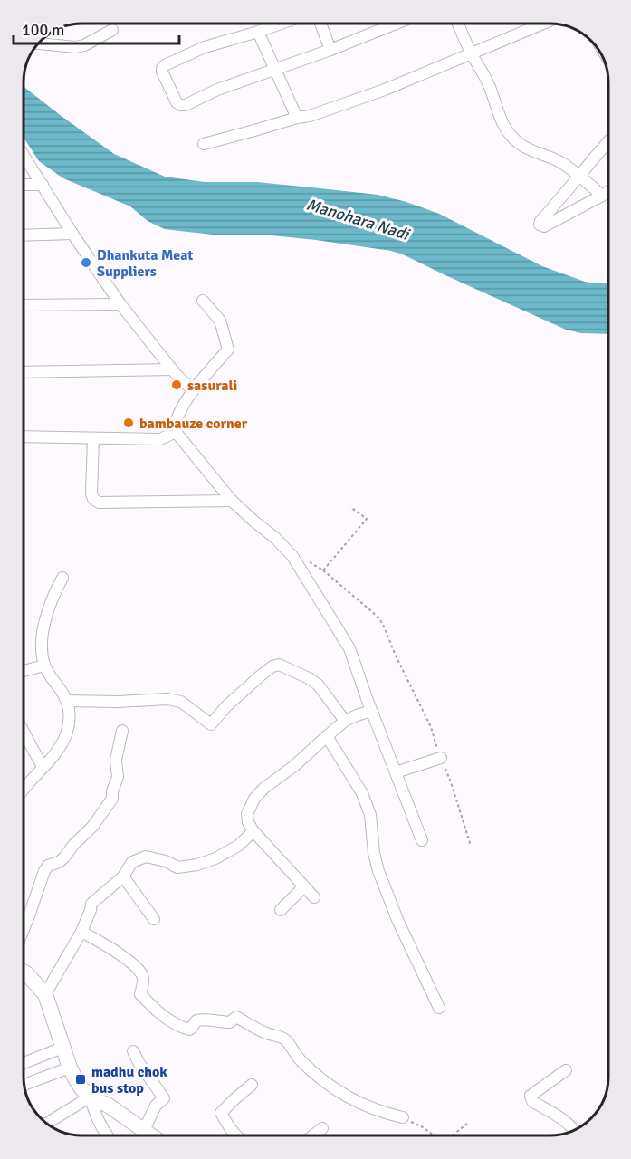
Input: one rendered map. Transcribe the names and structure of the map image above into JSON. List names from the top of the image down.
{
  "water": ["Manohara Nadi"],
  "places": {
    "other": ["Dhankuta Meat Suppliers", "sasurali", "bambauze corner"],
    "transit": ["madhu chok bus stop"]
  },
  "scale_bar": "100 m"
}
